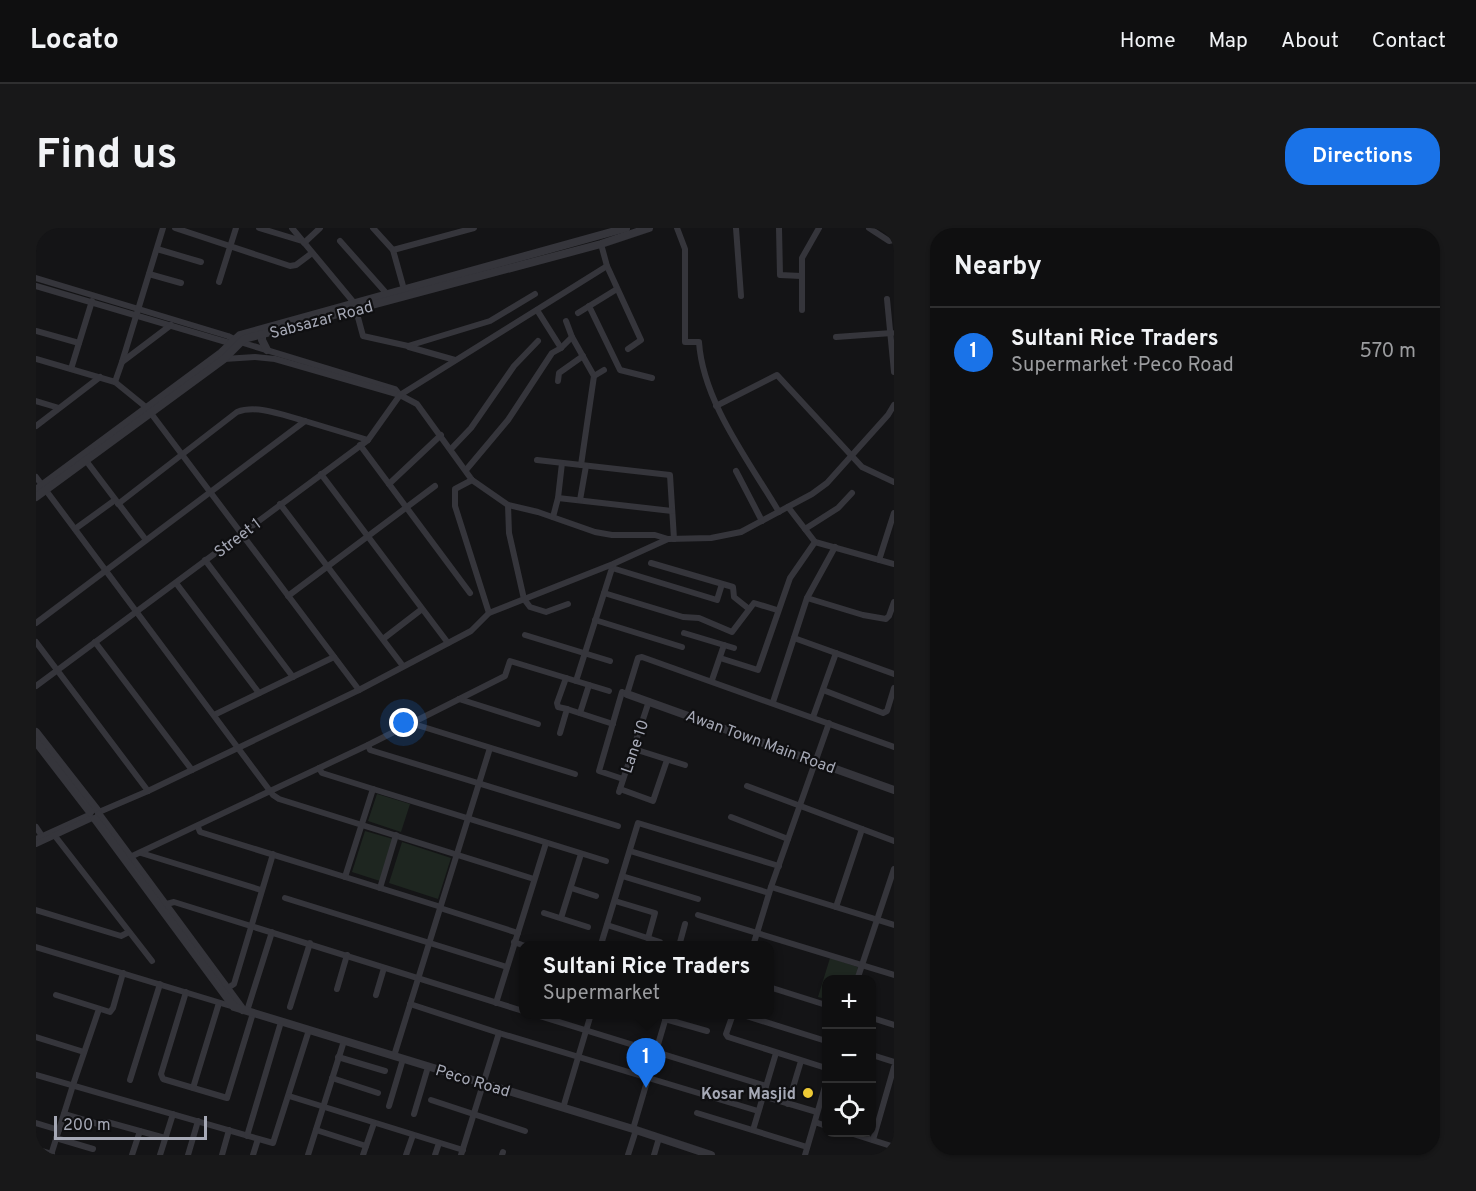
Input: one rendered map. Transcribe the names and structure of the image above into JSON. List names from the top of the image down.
{
  "streets": {
    "street": [
      "Sabsazar Road",
      "Street 1",
      "Awan Town Main Road",
      "Lane 10",
      "Peco Road"
    ]
  },
  "crossings": [
    ["Awan Town Main Road", "Lane 10"]
  ],
  "places": ["Kosar Masjid"],
  "scale_bar": "200 m",
  "page": {
    "header": "Locato",
    "nav": [
      "Home",
      "Map",
      "About",
      "Contact"
    ],
    "buttons": "Directions",
    "title": "Find us",
    "heading": "Nearby",
    "list": [
      {
        "mark": "1",
        "name": "Sultani Rice Traders",
        "note": "Supermarket · Peco Road",
        "value": "570 m"
      }
    ],
    "popup": ["Sultani Rice Traders", "Supermarket"],
    "map_buttons": ["+", "−"],
    "pins": "1",
    "scale": "200 m"
  }
}
